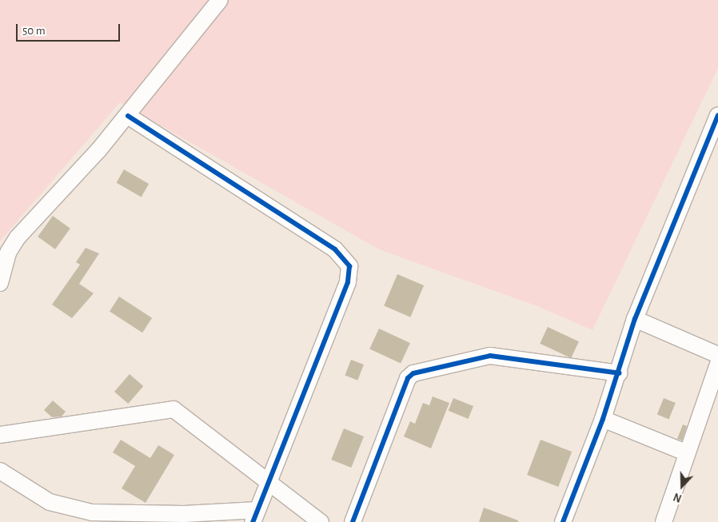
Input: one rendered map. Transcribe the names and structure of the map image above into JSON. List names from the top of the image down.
{
  "scale_bar": "50 m",
  "north": "bottom"
}
